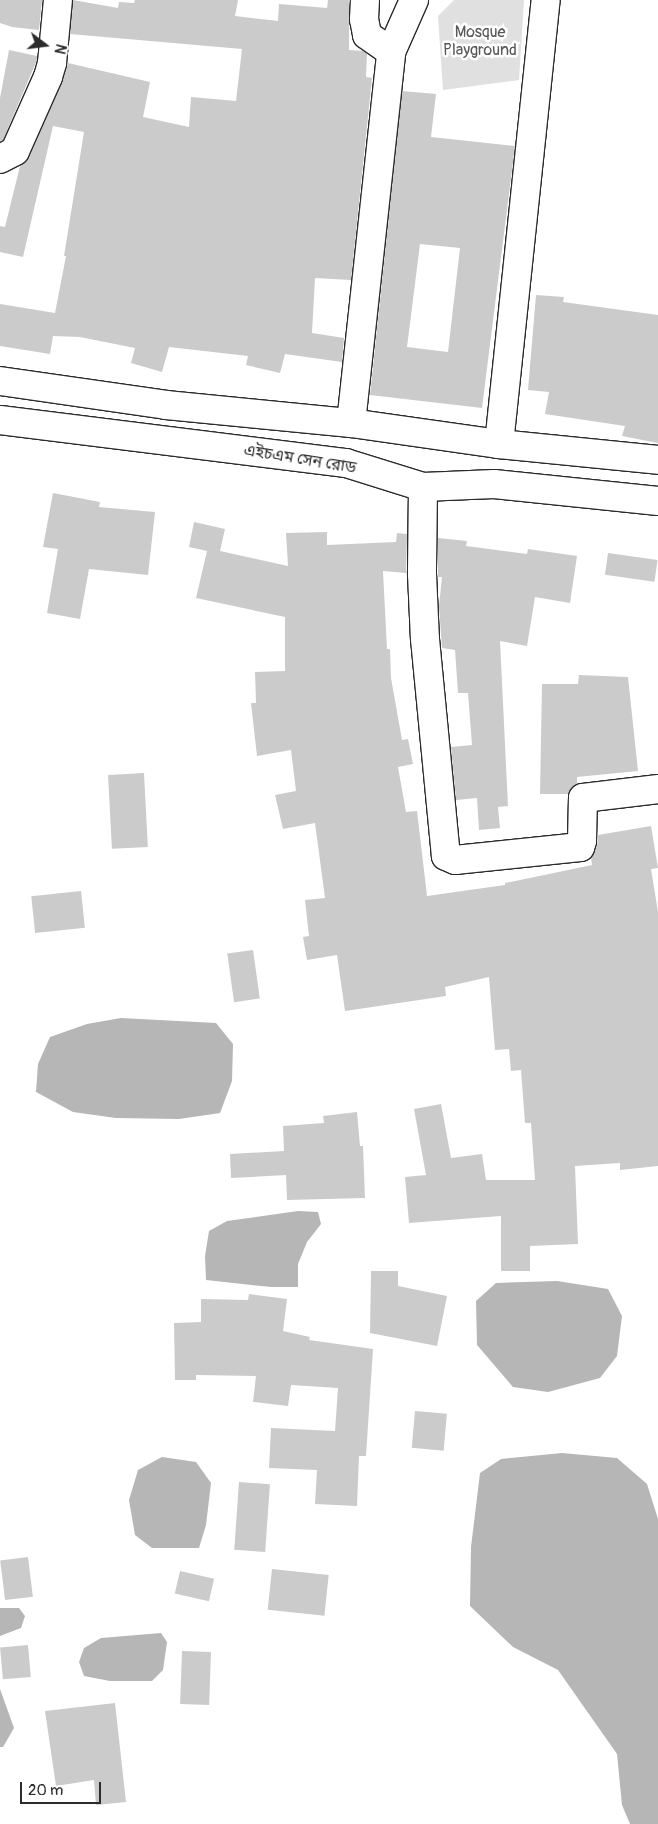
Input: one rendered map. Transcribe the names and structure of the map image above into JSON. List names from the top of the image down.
{
  "streets": {
    "street": ["এইচএম সেন রোড"]
  },
  "parks": ["Mosque Playground"],
  "scale_bar": "20 m",
  "north": "right"
}
